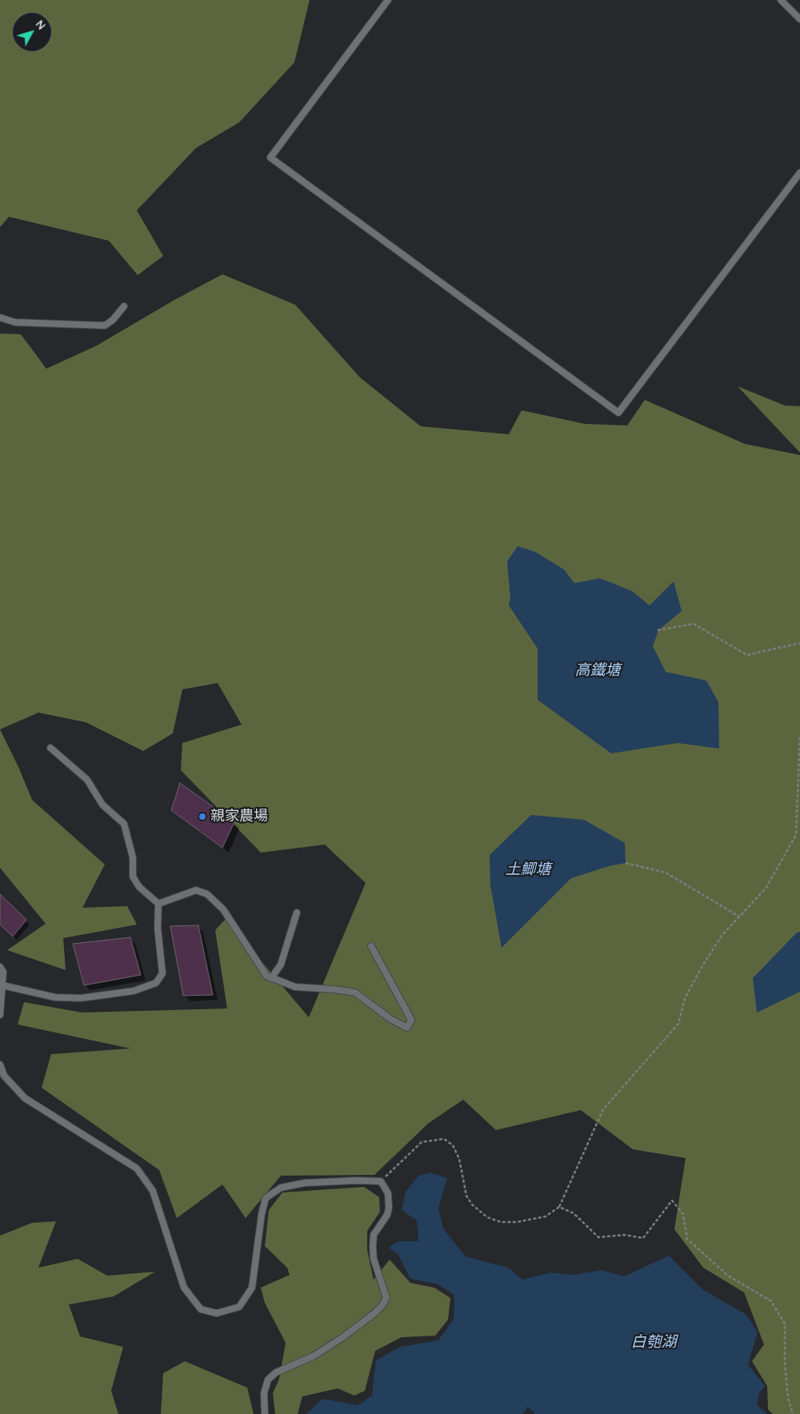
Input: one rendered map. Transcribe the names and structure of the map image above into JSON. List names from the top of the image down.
{
  "water": ["高鐵塘", "土鯽塘", "白匏湖"],
  "places": ["親家農場"],
  "north": "top right"
}
